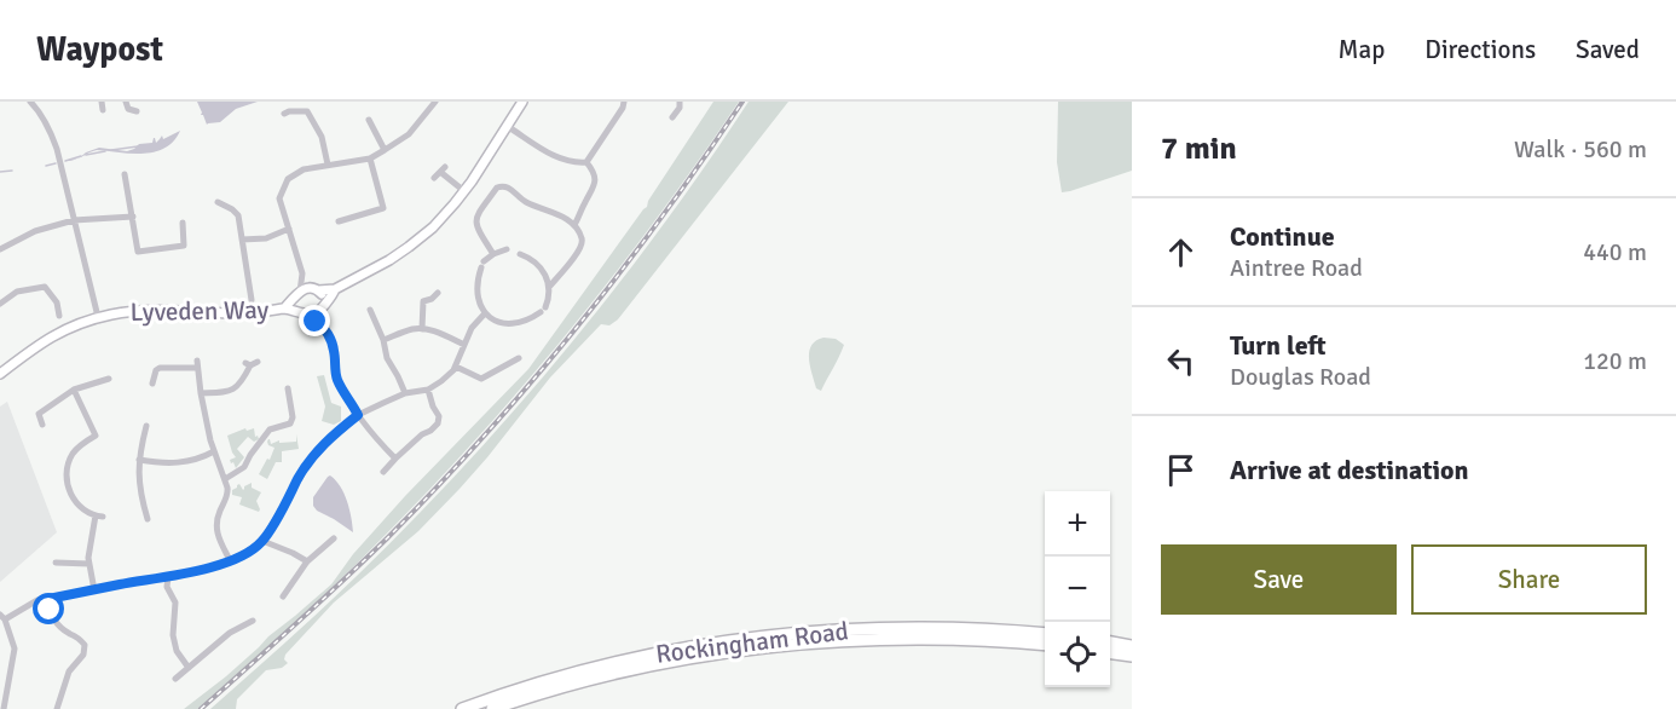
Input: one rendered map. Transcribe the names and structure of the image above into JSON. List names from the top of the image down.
{
  "streets": {
    "highway": ["Rockingham Road"],
    "street": ["Lyveden Way"]
  },
  "page": {
    "header": "Waypost",
    "nav": ["Map", "Directions", "Saved"],
    "heading": ["7 min", "Walk · 560 m"],
    "list": [
      ["Continue", "Aintree Road", "440 m"],
      ["Turn left", "Douglas Road", "120 m"],
      "Arrive at destination"
    ],
    "map_buttons": ["+", "−"],
    "buttons": ["Save", "Share"]
  }
}
